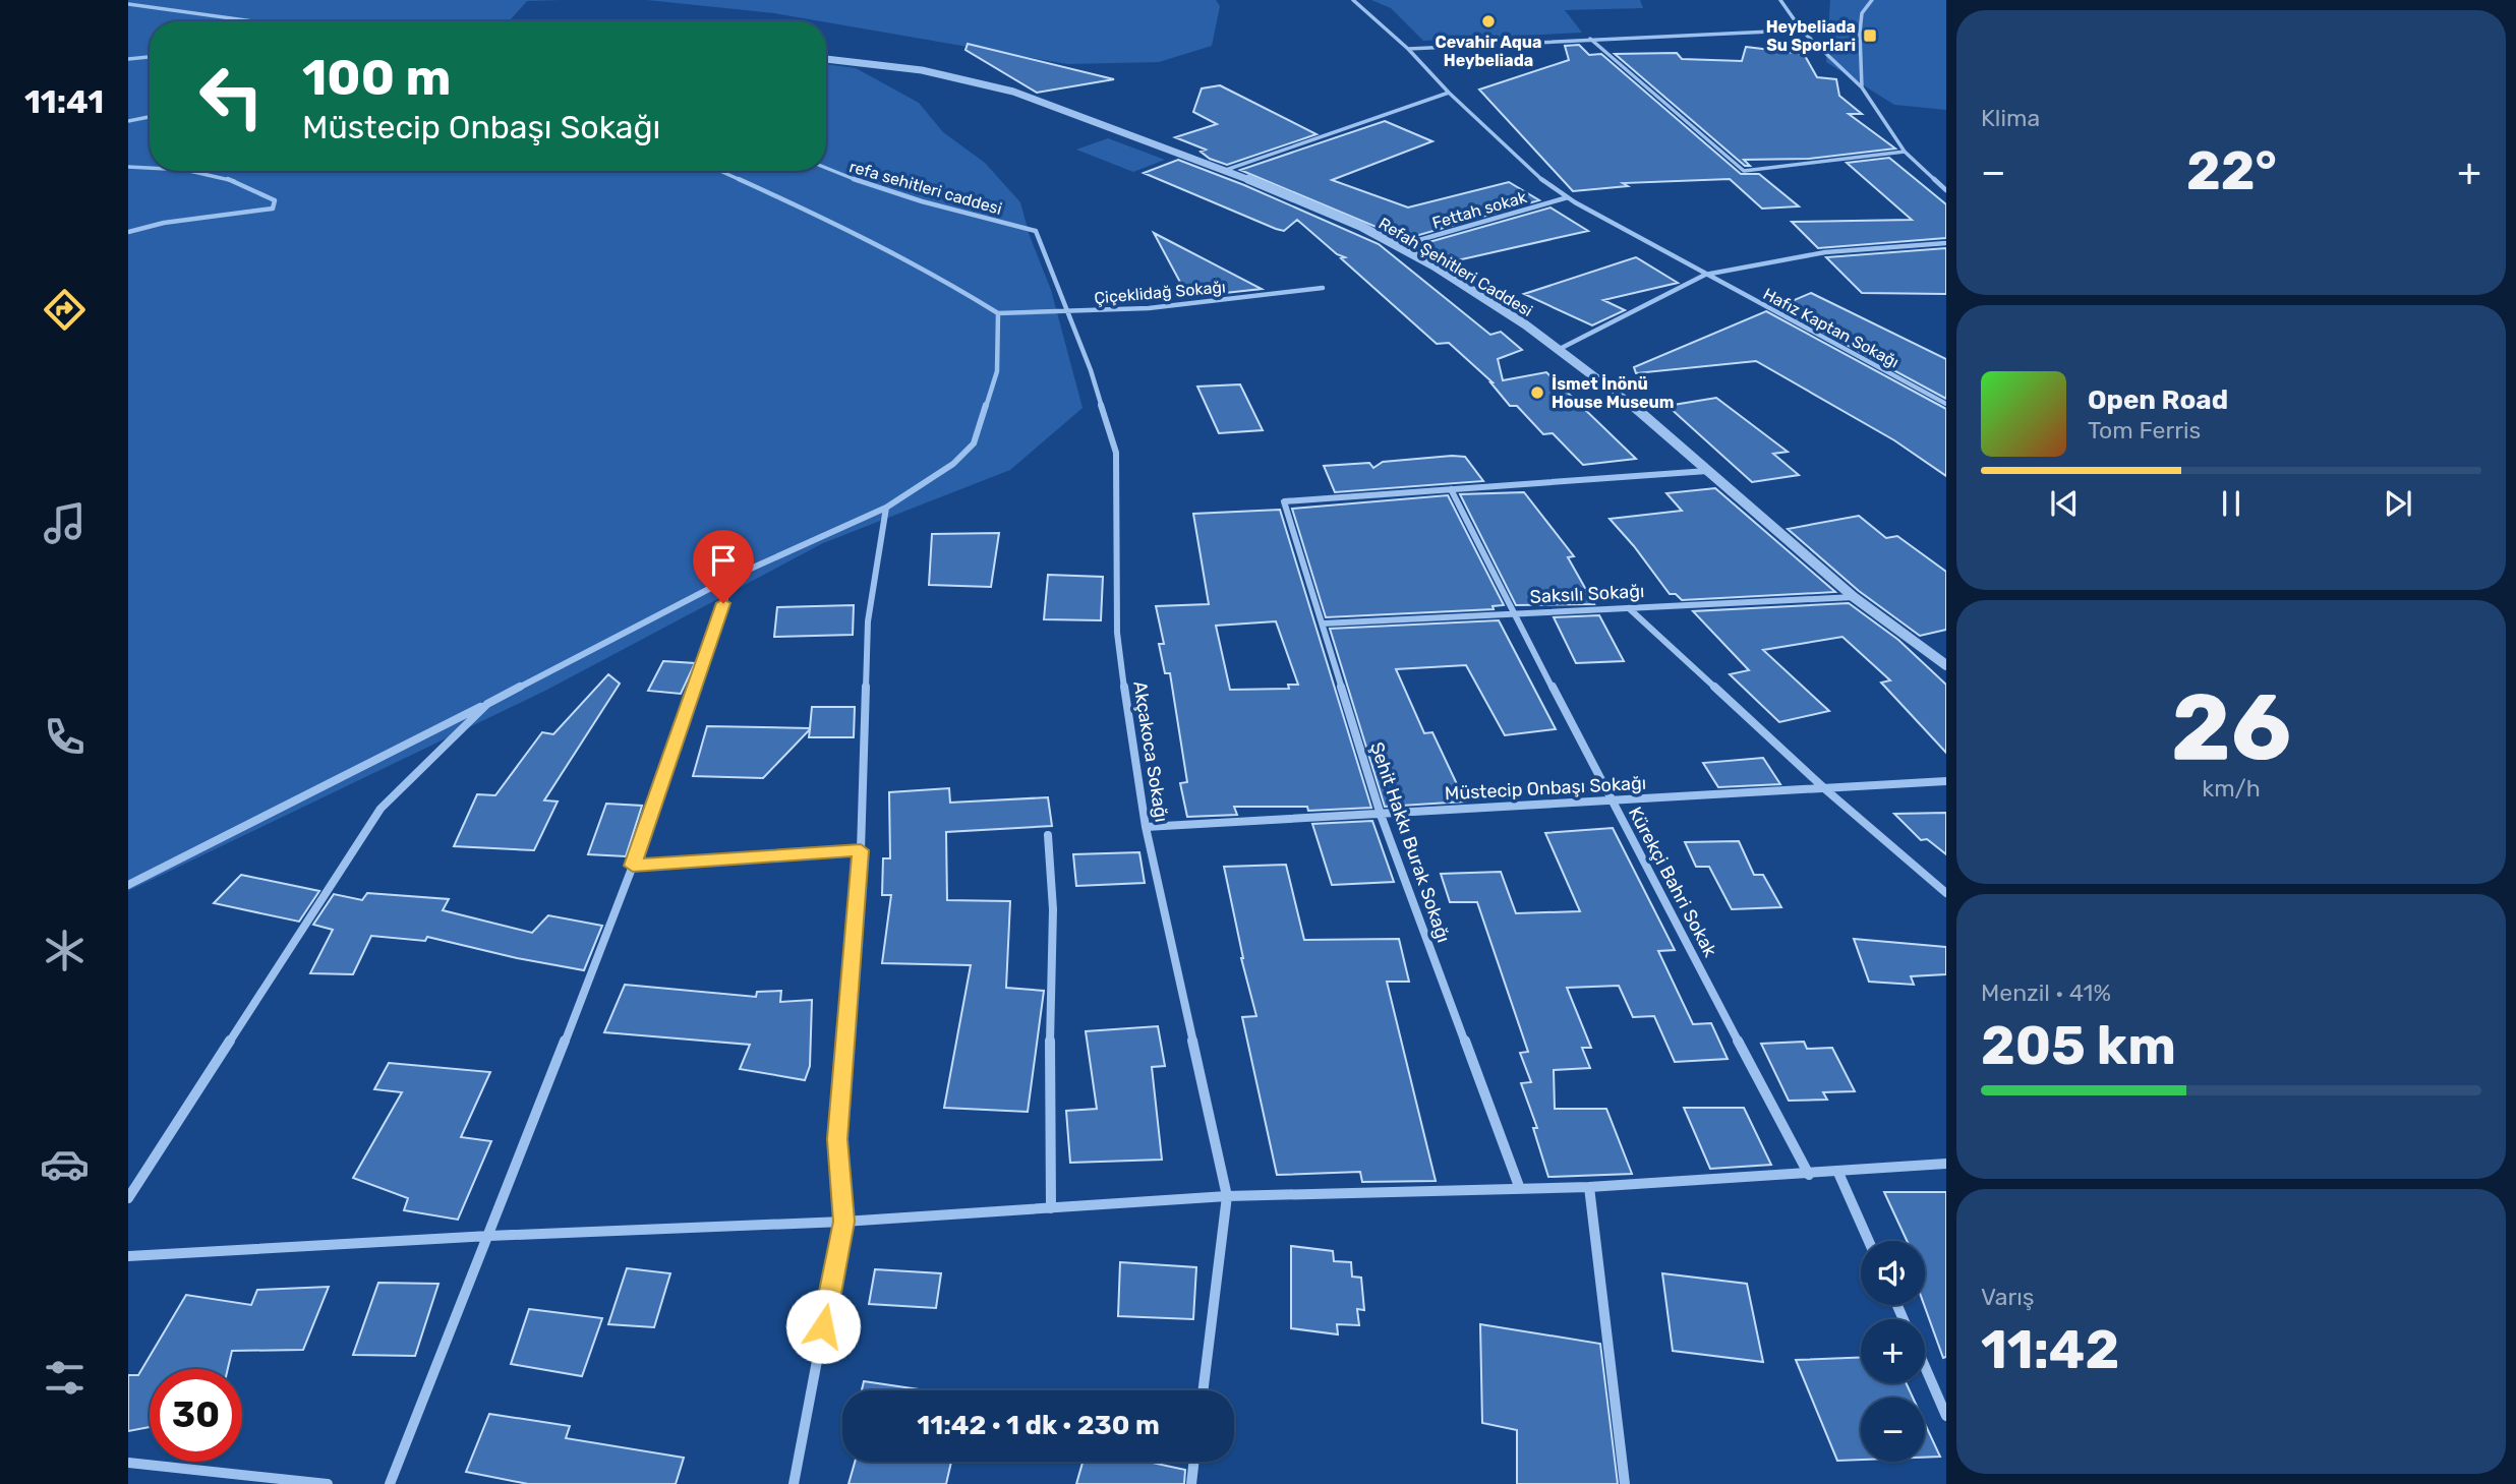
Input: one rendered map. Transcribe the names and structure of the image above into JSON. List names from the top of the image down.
{
  "streets": {
    "street": [
      "refa sehitleri caddesi",
      "Fettah sokak",
      "Refah Şehitleri Caddesi",
      "Çiçeklidağ Sokağı",
      "Hafız Kaptan Sokağı",
      "Saksılı Sokağı",
      "Akçakoca Sokağı",
      "Müstecip Onbaşı Sokağı",
      "Şehit Hakkı Burak Sokağı",
      "Kürekçi Bahri Sokak"
    ]
  },
  "crossings": [
    ["refa sehitleri caddesi", "Akçakoca Sokağı"],
    ["Fettah sokak", "Refah Şehitleri Caddesi"],
    ["Fettah sokak", "Hafız Kaptan Sokağı"],
    ["Refah Şehitleri Caddesi", "Saksılı Sokağı"],
    ["Çiçeklidağ Sokağı", "Akçakoca Sokağı"],
    ["Saksılı Sokağı", "Şehit Hakkı Burak Sokağı"],
    ["Saksılı Sokağı", "Kürekçi Bahri Sokak"],
    ["Akçakoca Sokağı", "Müstecip Onbaşı Sokağı"],
    ["Müstecip Onbaşı Sokağı", "Şehit Hakkı Burak Sokağı"],
    ["Müstecip Onbaşı Sokağı", "Kürekçi Bahri Sokak"],
    ["Şehit Hakkı Burak Sokağı", "Kürekçi Bahri Sokak"]
  ],
  "places": {
    "other": ["Cevahir Aqua Heybeliada", "İsmet İnönü House Museum"],
    "transit": ["Heybeliada Su Sporlari"]
  },
  "page": {
    "tabs": "11:41",
    "tile": [
      "Klima",
      ["26", "km/h"],
      ["Menzil · 41%", "205 km"],
      ["Varış", "11:42"]
    ],
    "turn": ["100 m", "Müstecip Onbaşı Sokağı"],
    "heat": ["−", "22°", "+"],
    "song": ["Open Road", "Tom Ferris"],
    "map_buttons": ["+", "−"],
    "limit": "30",
    "trip": "11:42 · 1 dk · 230 m"
  }
}
